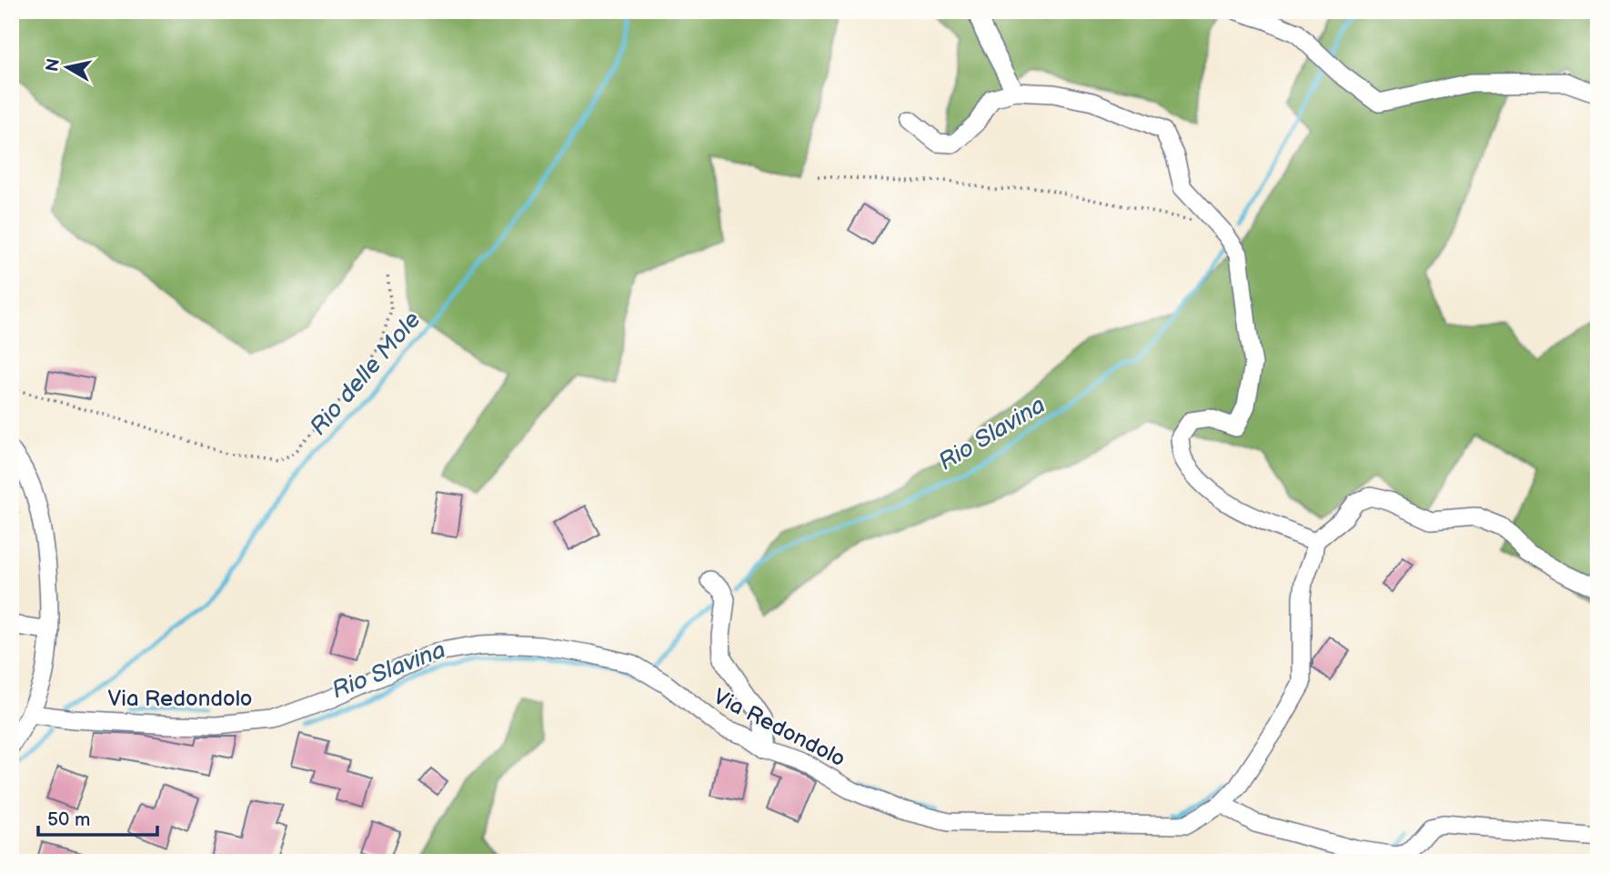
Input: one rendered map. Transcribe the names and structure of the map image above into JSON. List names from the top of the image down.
{
  "streets": {
    "street": ["Via Redondolo"]
  },
  "water": ["Rio delle Mole", "Rio Slavina"],
  "scale_bar": "50 m",
  "north": "left"
}
